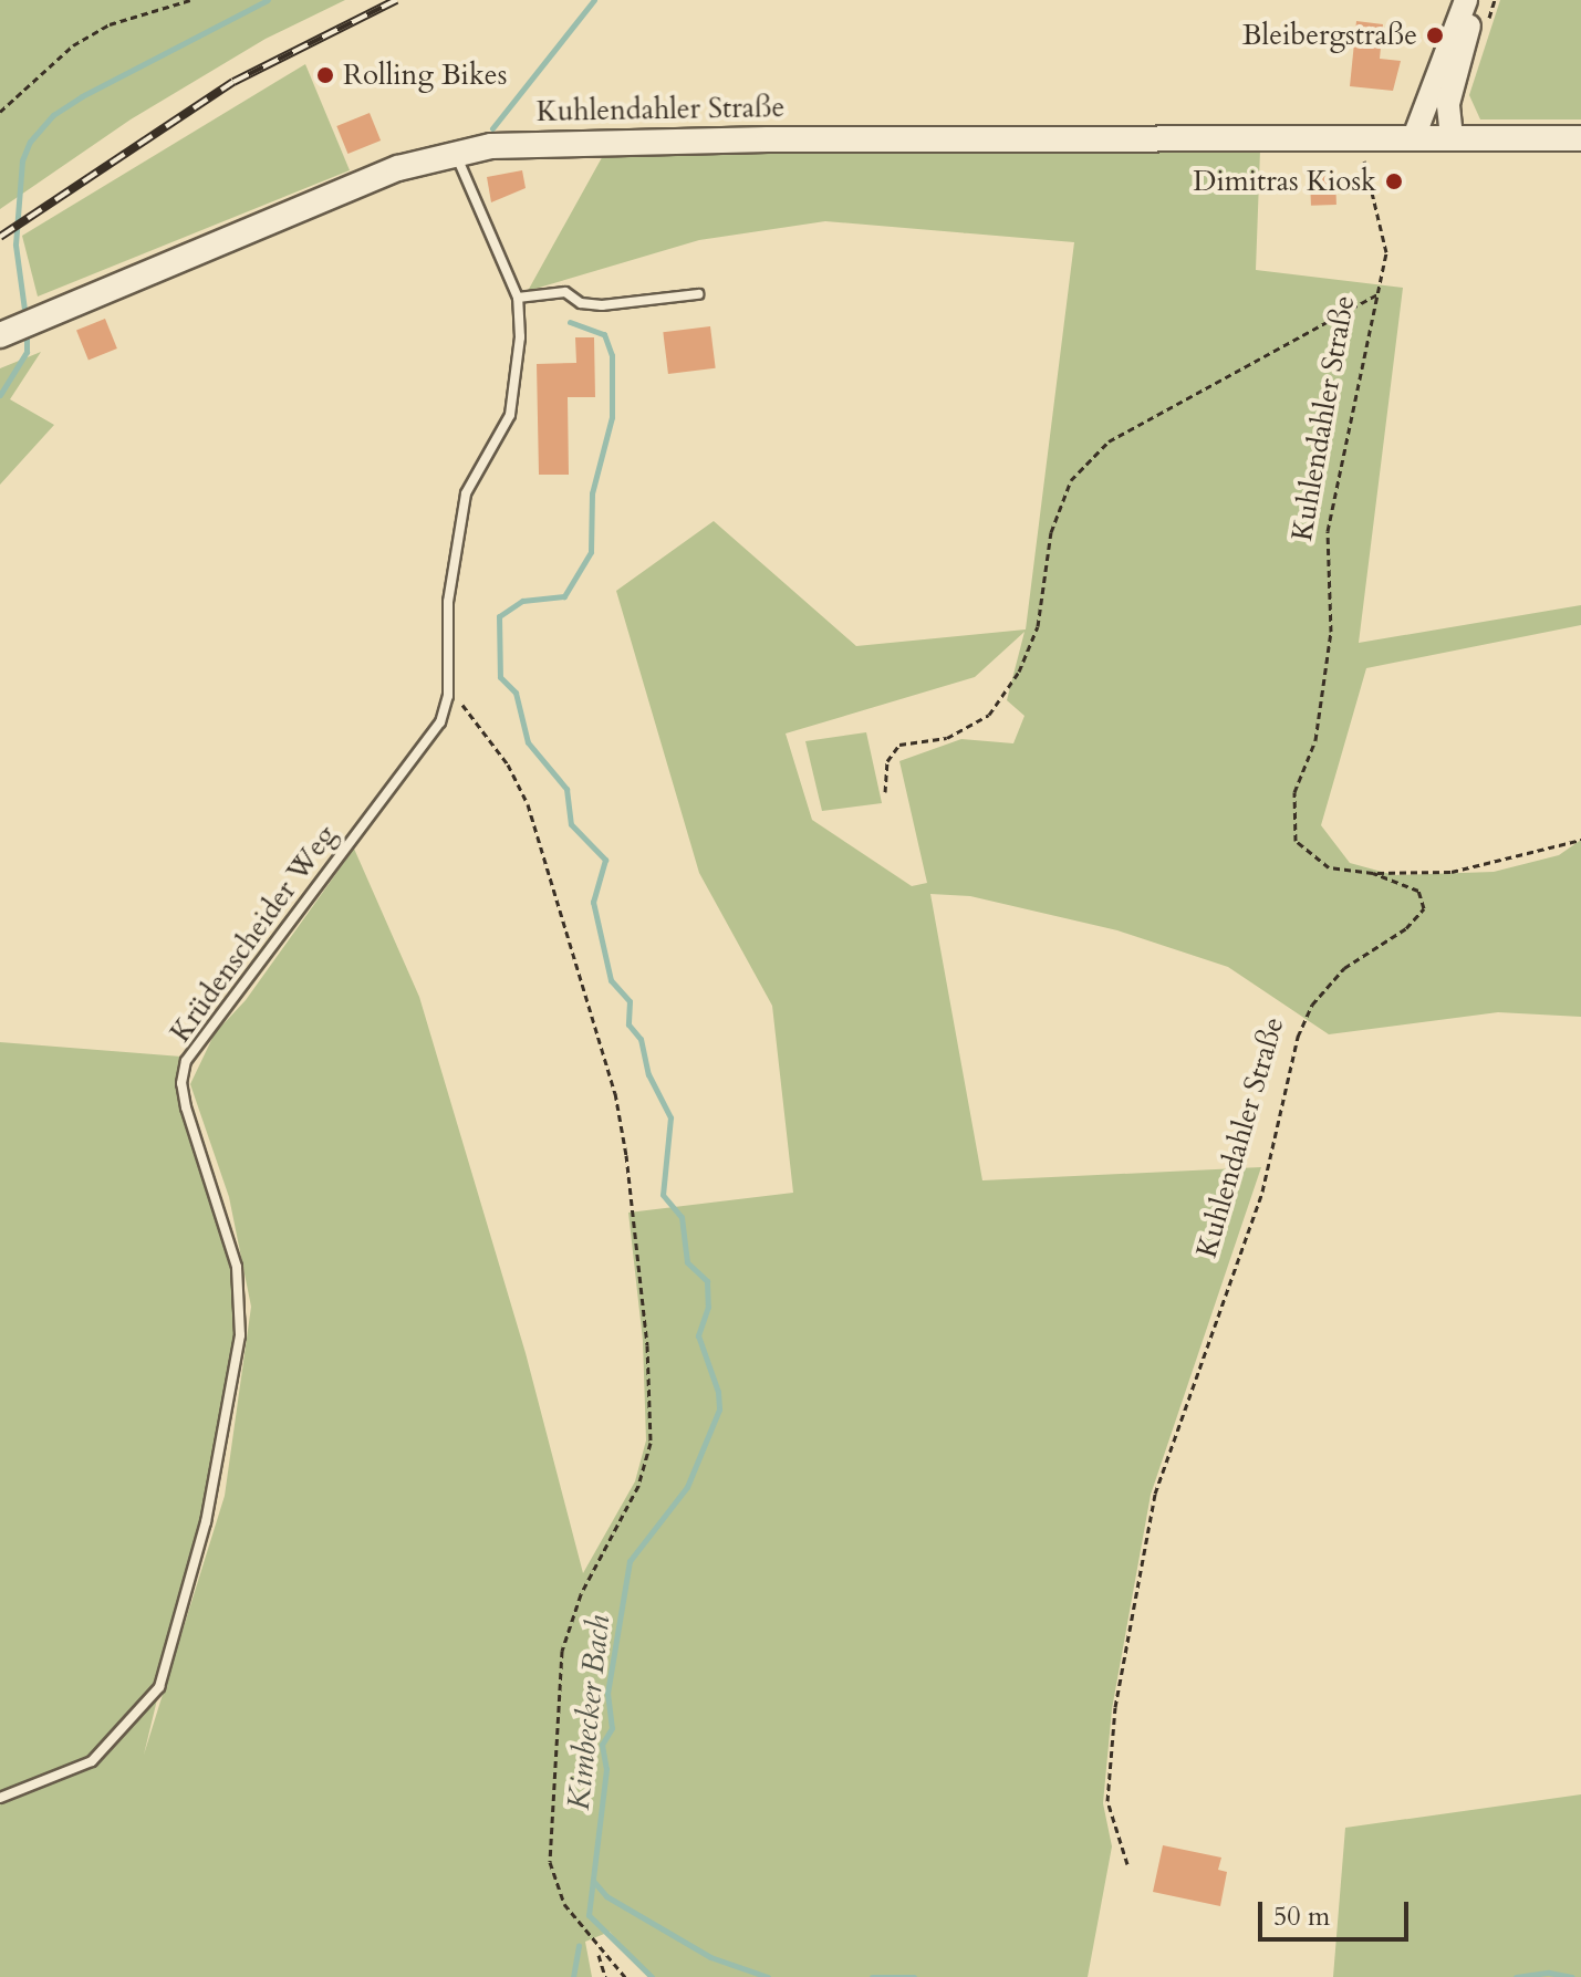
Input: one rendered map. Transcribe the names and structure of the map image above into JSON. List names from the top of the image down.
{
  "streets": {
    "main road": ["Kuhlendahler Straße"],
    "lane": ["Krüdenscheider Weg"]
  },
  "crossings": [
    ["Kuhlendahler Straße", "Krüdenscheider Weg"]
  ],
  "water": ["Kimbecker Bach"],
  "places": ["Bleibergstraße", "Rolling Bikes", "Dimitras Kiosk"],
  "scale_bar": "50 m"
}
